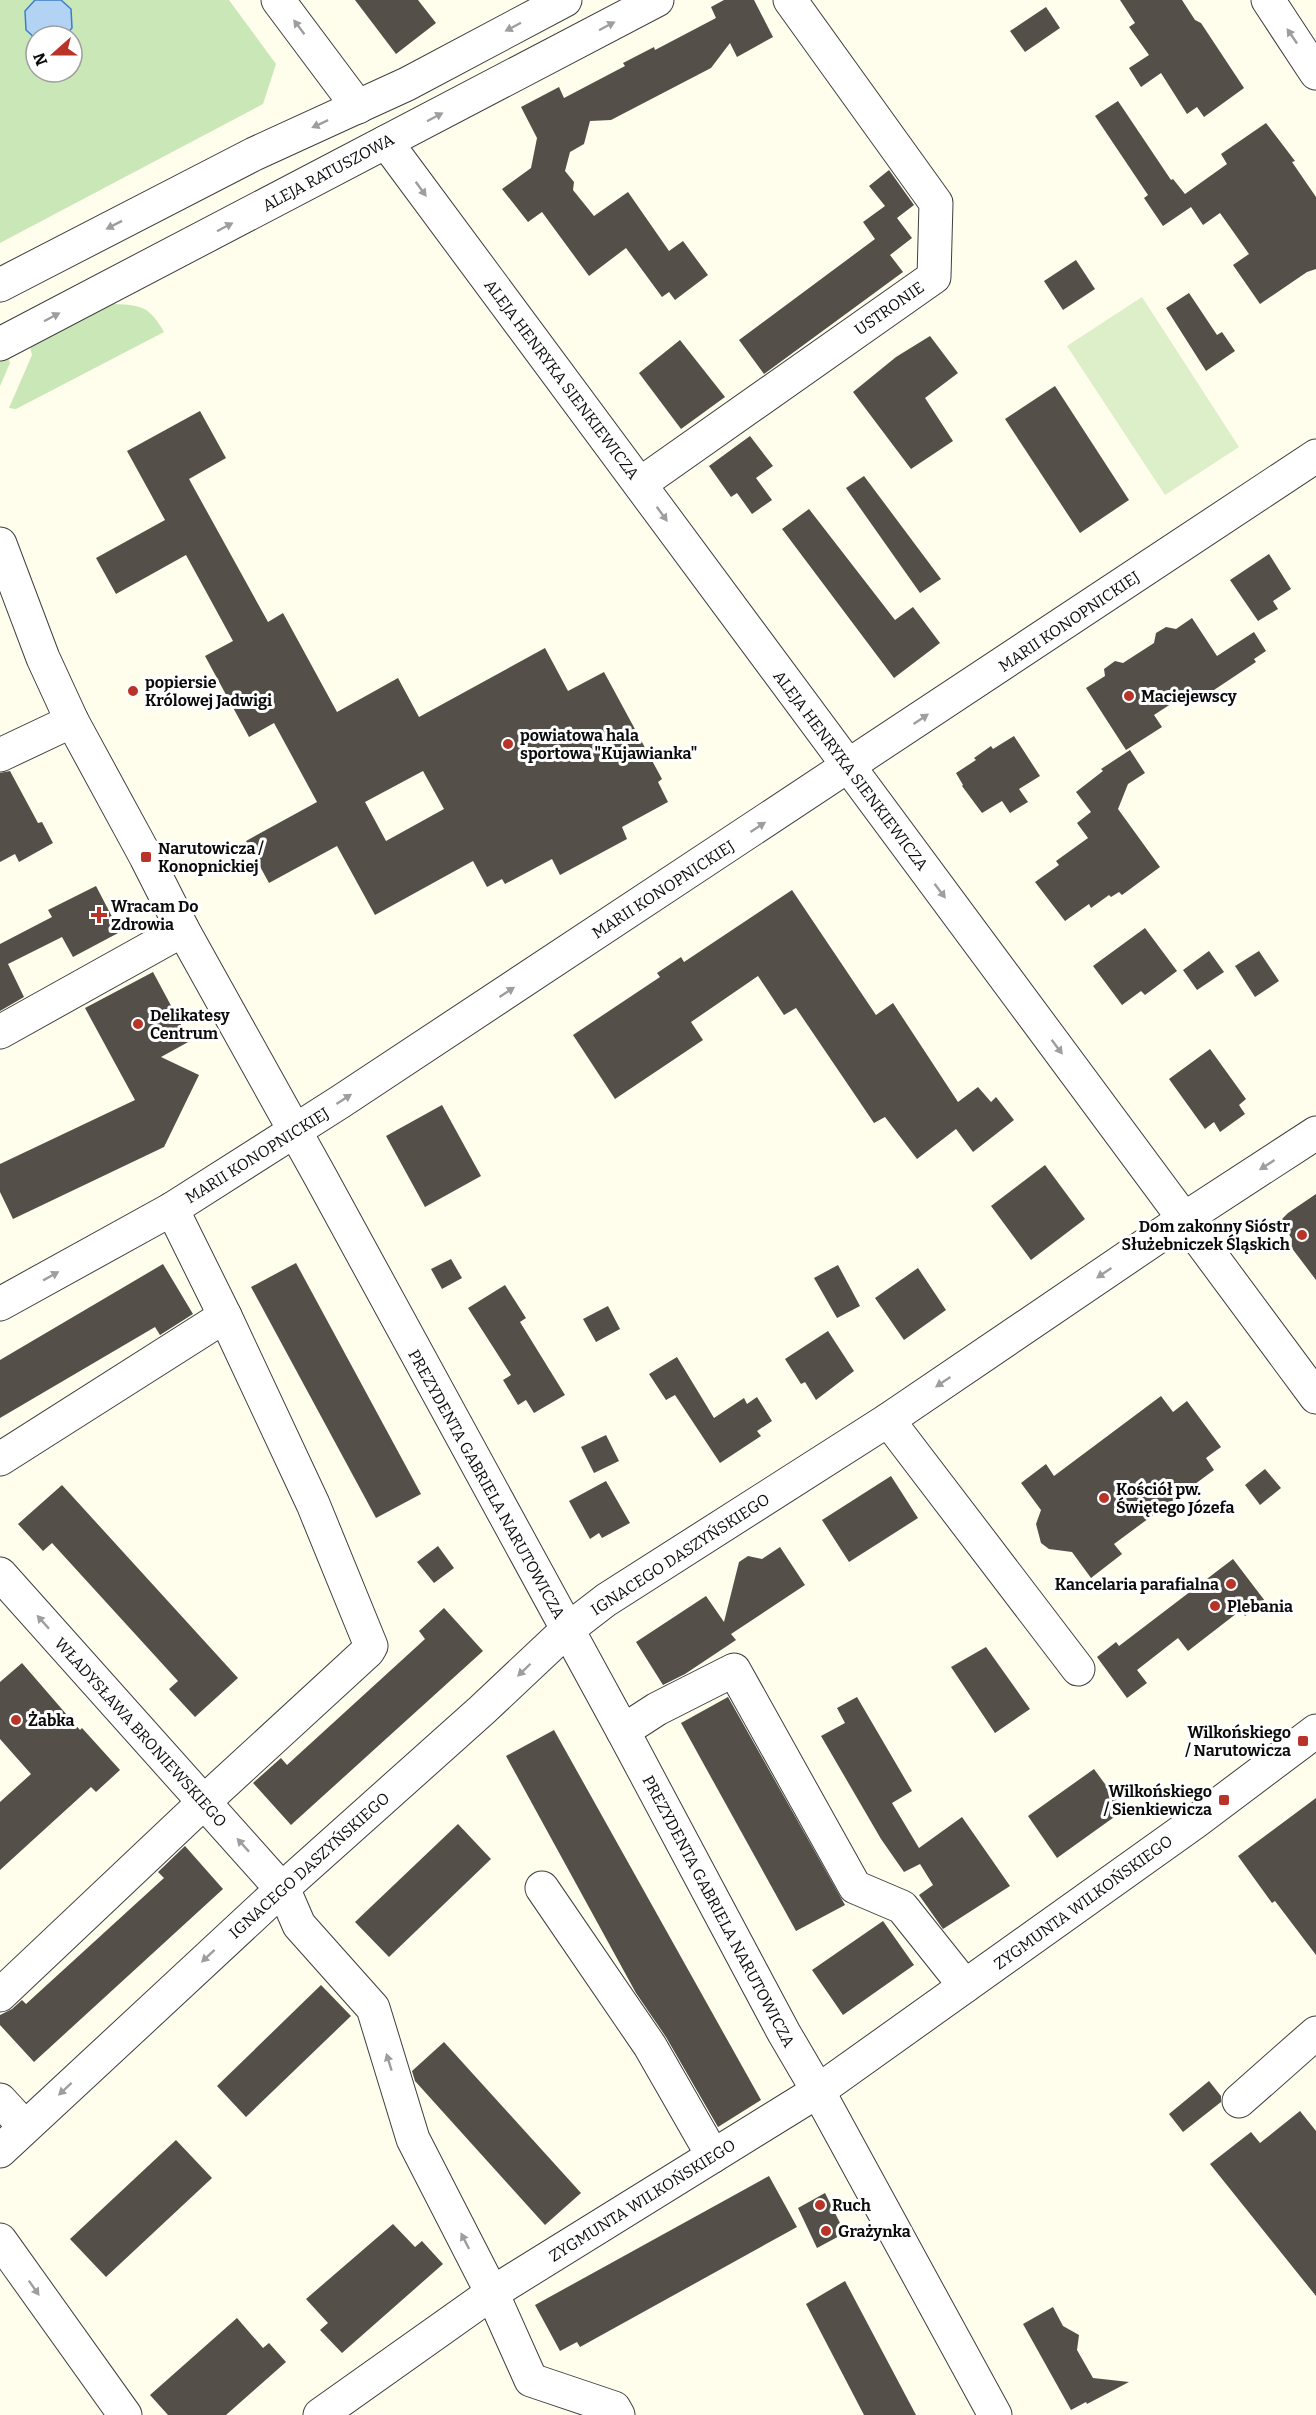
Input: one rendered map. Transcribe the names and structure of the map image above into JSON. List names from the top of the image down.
{
  "streets": {
    "street": [
      "ALEJA RATUSZOWA",
      "USTRONIE",
      "ALEJA HENRYKA SIENKIEWICZA",
      "MARII KONOPNICKIEJ",
      "PREZYDENTA GABRIELA NARUTOWICZA",
      "IGNACEGO DASZYŃSKIEGO",
      "WŁADYSŁAWA BRONIEWSKIEGO",
      "ZYGMUNTA WILKOŃSKIEGO"
    ]
  },
  "crossings": [
    ["ALEJA RATUSZOWA", "ALEJA HENRYKA SIENKIEWICZA"],
    ["USTRONIE", "ALEJA HENRYKA SIENKIEWICZA"],
    ["ALEJA HENRYKA SIENKIEWICZA", "MARII KONOPNICKIEJ"],
    ["ALEJA HENRYKA SIENKIEWICZA", "IGNACEGO DASZYŃSKIEGO"],
    ["MARII KONOPNICKIEJ", "PREZYDENTA GABRIELA NARUTOWICZA"],
    ["PREZYDENTA GABRIELA NARUTOWICZA", "IGNACEGO DASZYŃSKIEGO"],
    ["PREZYDENTA GABRIELA NARUTOWICZA", "ZYGMUNTA WILKOŃSKIEGO"],
    ["IGNACEGO DASZYŃSKIEGO", "WŁADYSŁAWA BRONIEWSKIEGO"],
    ["WŁADYSŁAWA BRONIEWSKIEGO", "ZYGMUNTA WILKOŃSKIEGO"]
  ],
  "one_way": ["ALEJA HENRYKA SIENKIEWICZA", "MARII KONOPNICKIEJ", "IGNACEGO DASZYŃSKIEGO"],
  "places": {
    "other": [
      "popiersie Królowej Jadwigi",
      "Maciejewscy",
      "powiatowa hala sportowa \"Kujawianka\"",
      "Delikatesy Centrum",
      "Dom zakonny Sióstr Służebniczek Śląskich",
      "Kościół pw. Świętego Józefa",
      "Kancelaria parafialna",
      "Plebania",
      "Żabka",
      "Ruch",
      "Grażynka"
    ],
    "transit": ["Narutowicza / Konopnickiej", "Wilkońskiego / Narutowicza", "Wilkońskiego / Sienkiewicza"],
    "health": ["Wracam Do Zdrowia"]
  },
  "north": "left"
}
